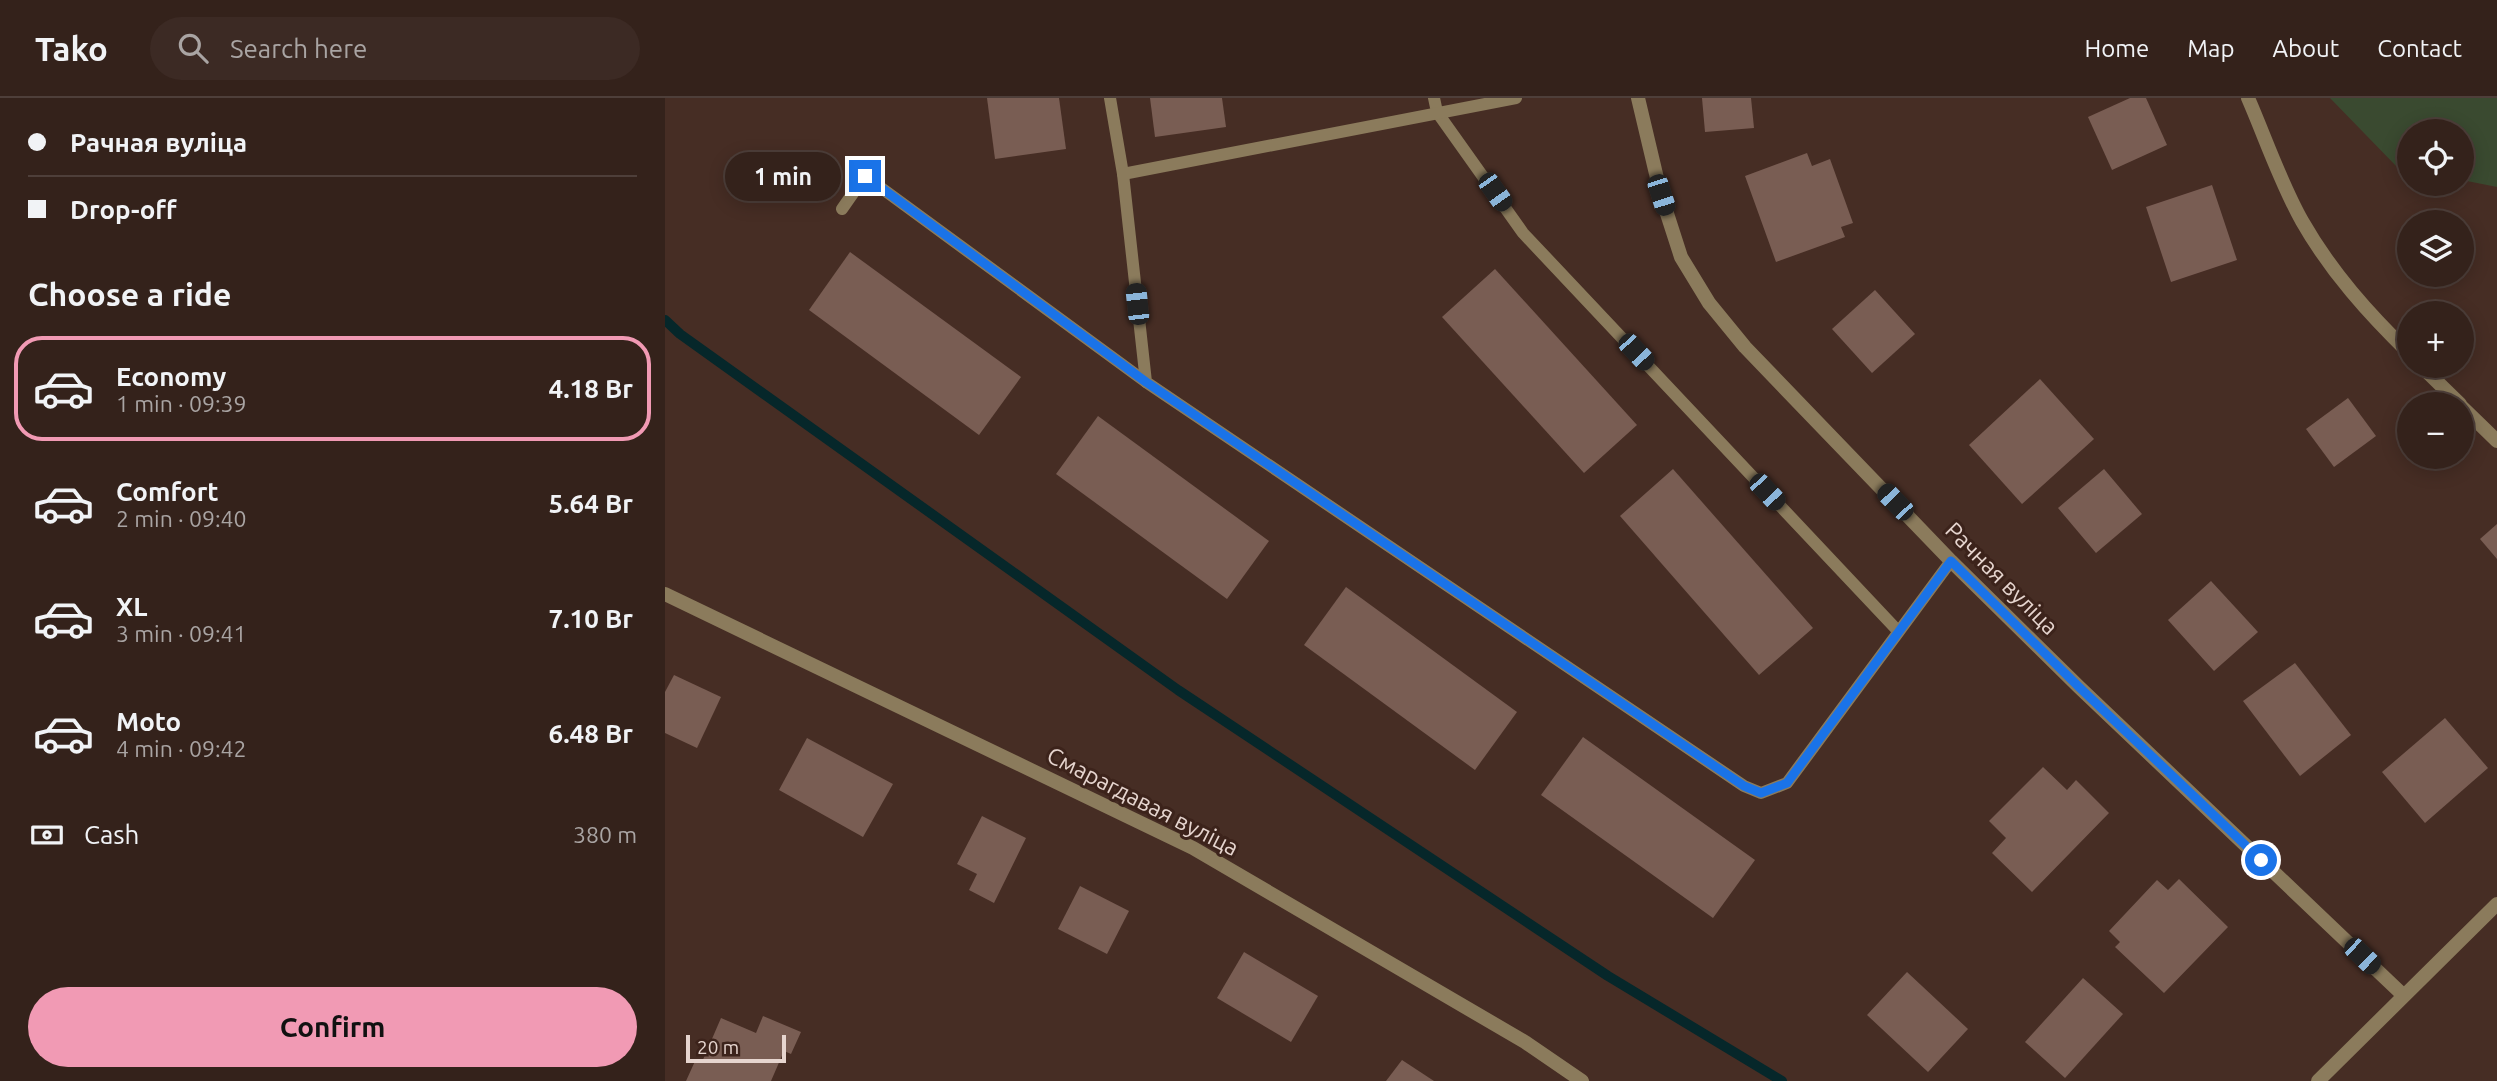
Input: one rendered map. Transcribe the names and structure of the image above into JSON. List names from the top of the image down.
{
  "streets": {
    "street": ["Рачная вуліца", "Смарагдавая вуліца"]
  },
  "scale_bar": "20 m",
  "page": {
    "header": "Tako",
    "search": "Search here",
    "nav": [
      "Home",
      "Map",
      "About",
      "Contact"
    ],
    "banner": ["Рачная вуліца", "Drop-off"],
    "map_buttons": ["+", "−"],
    "bubble": "1 min",
    "heading": "Choose a ride",
    "list": [
      {
        "name": "Economy",
        "note": "1 min · 09:39",
        "value": "4.18 Br"
      },
      {
        "name": "Comfort",
        "note": "2 min · 09:40",
        "value": "5.64 Br"
      },
      {
        "name": "XL",
        "note": "3 min · 09:41",
        "value": "7.10 Br"
      },
      {
        "name": "Moto",
        "note": "4 min · 09:42",
        "value": "6.48 Br"
      }
    ],
    "pay": ["Cash", "380 m"],
    "buttons": "Confirm",
    "scale": "20 m"
  }
}
